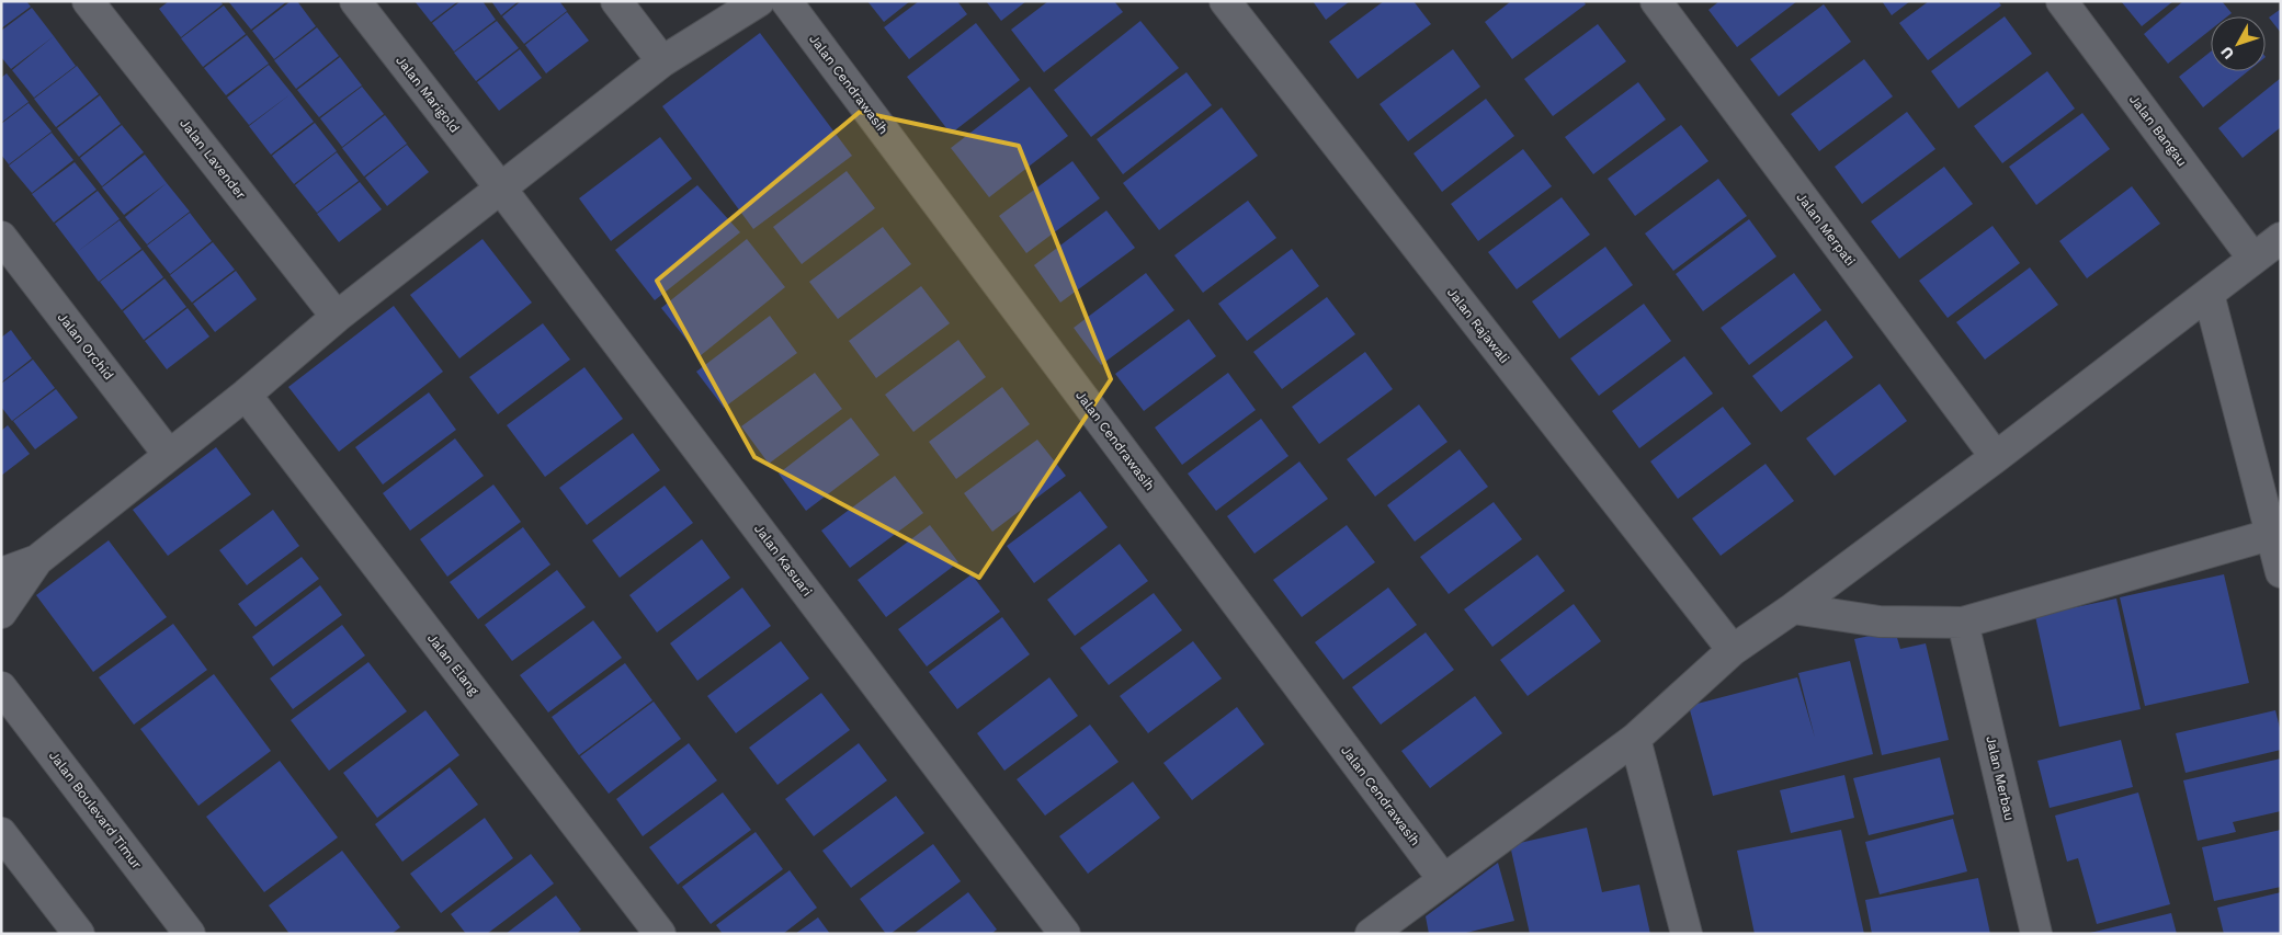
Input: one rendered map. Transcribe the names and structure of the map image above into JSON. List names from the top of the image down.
{
  "streets": {
    "street": [
      "Jalan Cendrawasih",
      "Jalan Marigold",
      "Jalan Bangau",
      "Jalan Lavender",
      "Jalan Merpati",
      "Jalan Rajawali",
      "Jalan Orchid",
      "Jalan Kasuari",
      "Jalan Elang",
      "Jalan Merbau",
      "Jalan Boulevard Timur"
    ]
  },
  "crossings": [
    ["Jalan Marigold", "Jalan Kasuari"]
  ],
  "north": "bottom left"
}
